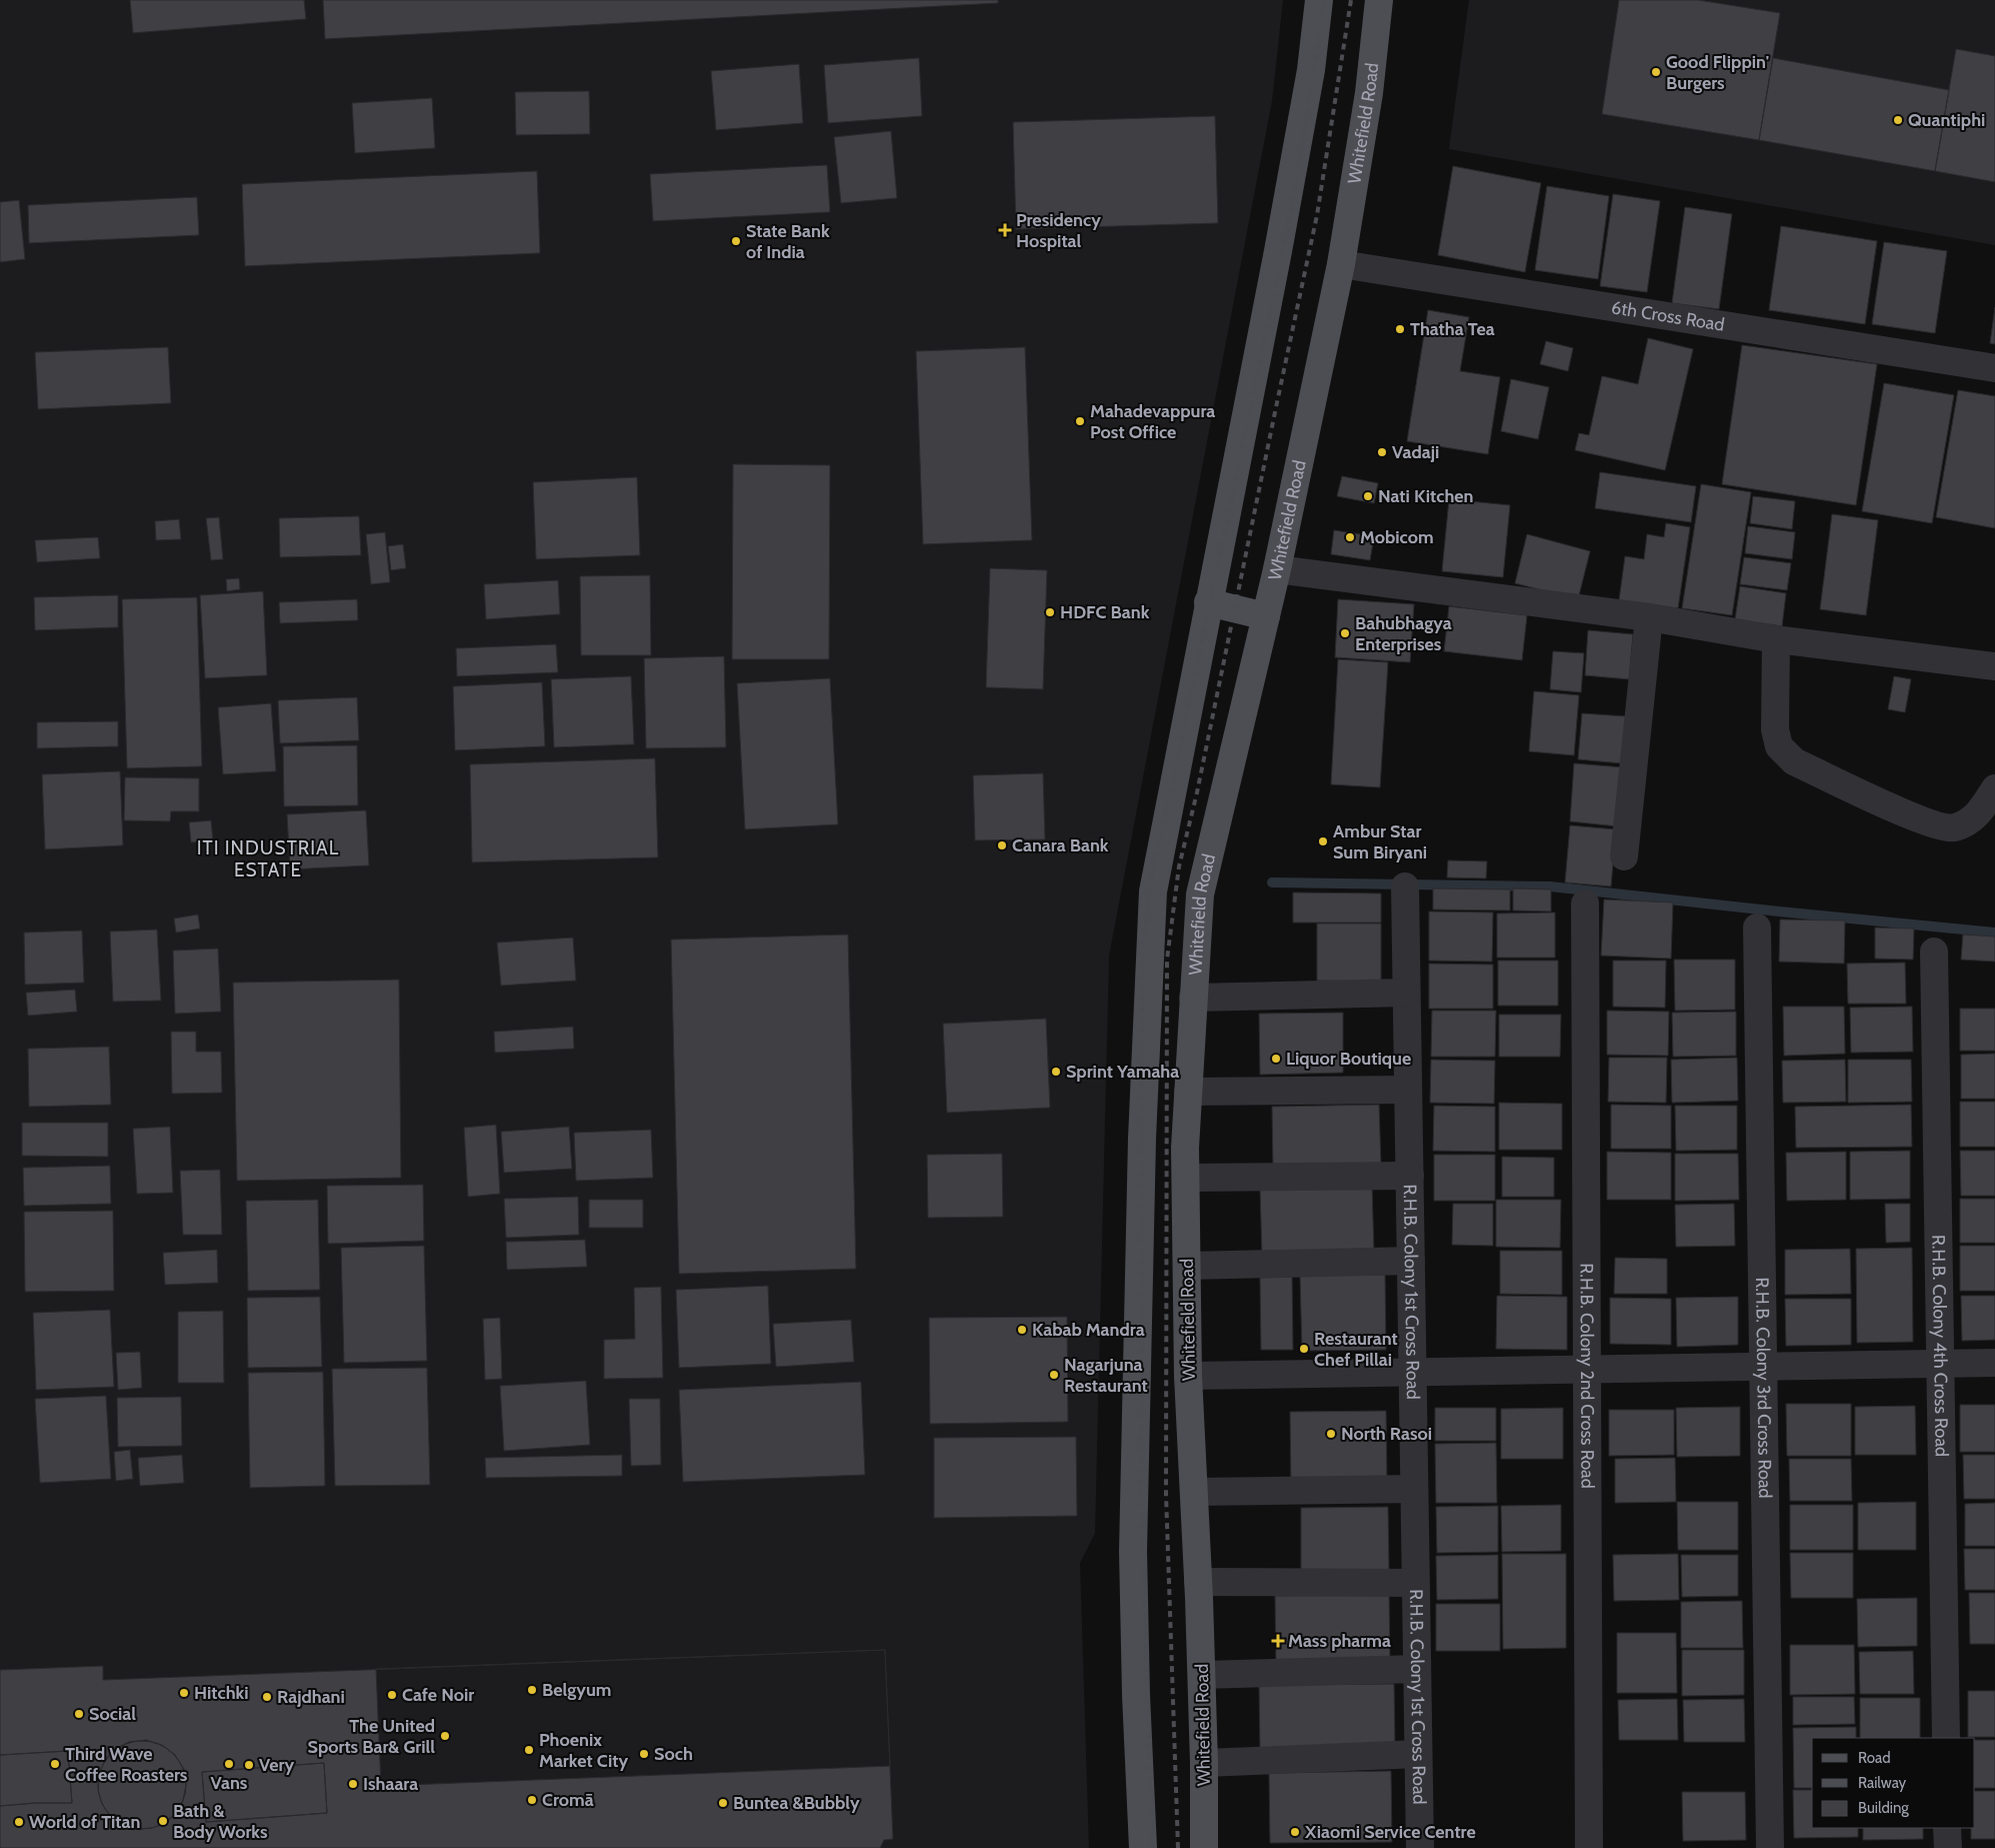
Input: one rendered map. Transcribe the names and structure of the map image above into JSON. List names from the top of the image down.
{
  "streets": {
    "main road": ["Whitefield Road"],
    "street": [
      "6th Cross Road",
      "R.H.B. Colony 1st Cross Road",
      "R.H.B. Colony 4th Cross Road",
      "R.H.B. Colony 2nd Cross Road",
      "R.H.B. Colony 3rd Cross Road"
    ]
  },
  "crossings": [
    ["Whitefield Road", "6th Cross Road"]
  ],
  "districts": ["ITI INDUSTRIAL ESTATE"],
  "places": {
    "other": [
      "Good Flippin' Burgers",
      "Quantiphi",
      "State Bank of India",
      "Thatha Tea",
      "Mahadevappura Post Office",
      "Vadaji",
      "Nati Kitchen",
      "Mobicom",
      "HDFC Bank",
      "Bahubhagya Enterprises",
      "Ambur Star Sum Biryani",
      "Canara Bank",
      "Liquor Boutique",
      "Sprint Yamaha",
      "Kabab Mandra",
      "Restaurant Chef Pillai",
      "Nagarjuna Restaurant",
      "North Rasoi",
      "Belgyum",
      "Hitchki",
      "Cafe Noir",
      "Rajdhani",
      "Social",
      "The United Sports Bar& Grill",
      "Phoenix Market City",
      "Soch",
      "Third Wave Coffee Roasters",
      "Vans",
      "Very",
      "Ishaara",
      "Cromā",
      "Buntea &Bubbly",
      "Bath & Body Works",
      "World of Titan",
      "Xiaomi Service Centre"
    ],
    "health": ["Presidency Hospital", "Mass pharma"]
  },
  "legend": ["Road", "Railway", "Building"]
}
